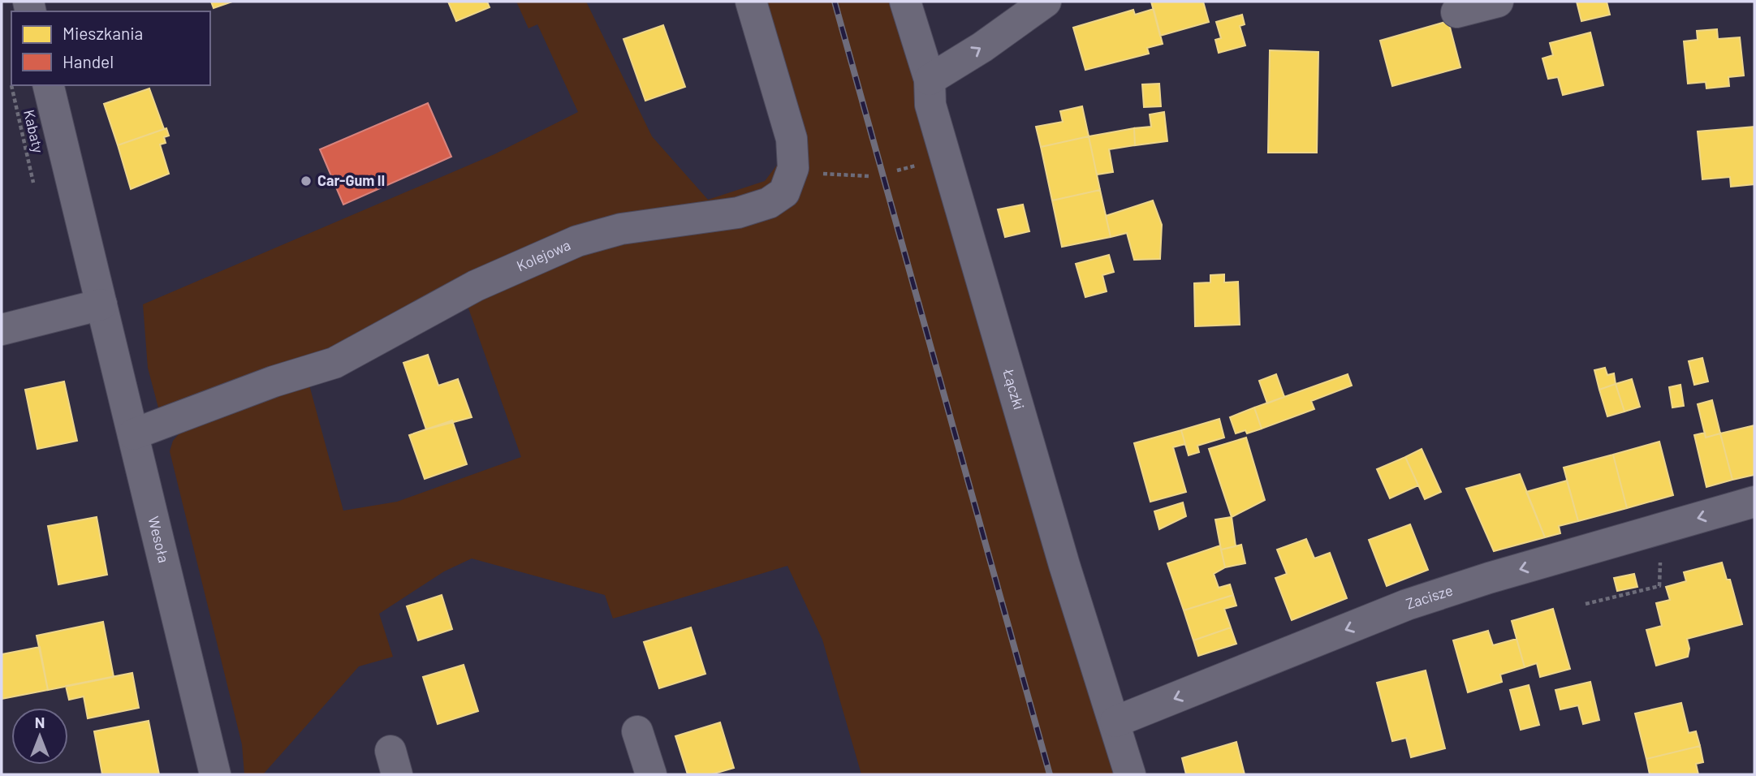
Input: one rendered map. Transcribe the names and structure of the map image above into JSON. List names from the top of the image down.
{
  "streets": {
    "street": [
      "Kolejowa",
      "Łączki",
      "Wesoła",
      "Zacisze"
    ],
    "path": ["Kabaty"]
  },
  "crossings": [
    ["Kolejowa", "Wesoła"],
    ["Łączki", "Zacisze"]
  ],
  "one_way": ["Zacisze"],
  "places": ["Car-Gum II"],
  "legend": ["Mieszkania", "Handel"],
  "north": "top"
}
